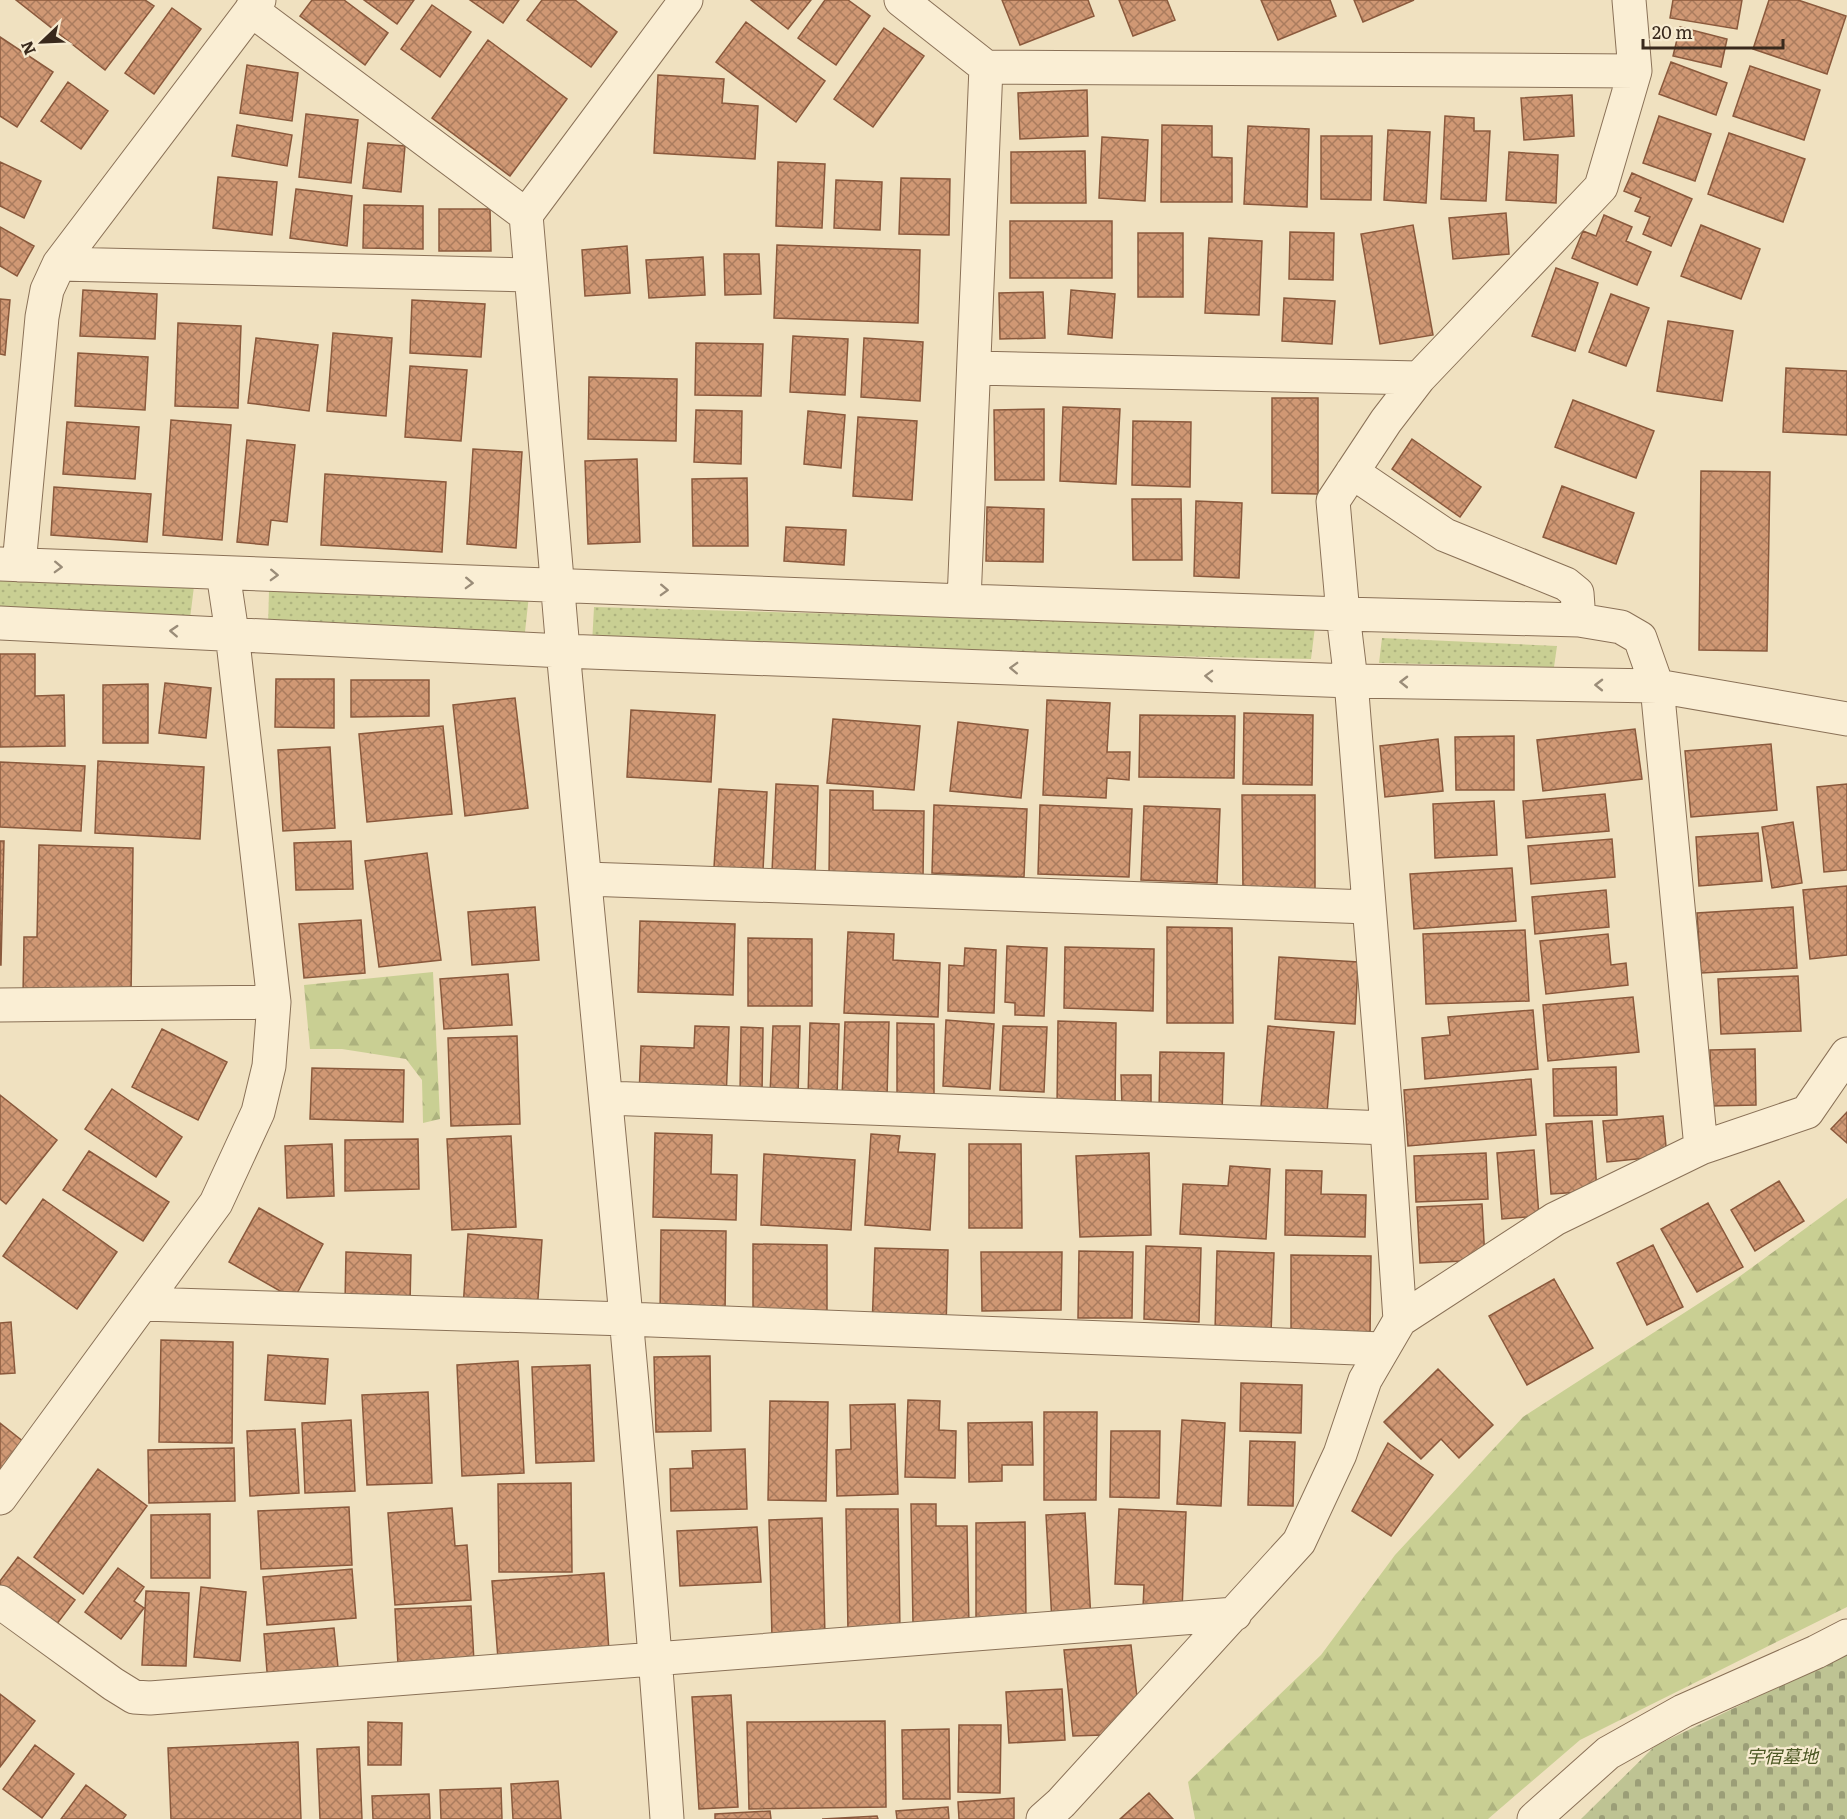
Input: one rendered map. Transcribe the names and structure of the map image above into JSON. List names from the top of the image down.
{
  "parks": ["宇宿墓地"],
  "scale_bar": "20 m",
  "north": "bottom left"
}
